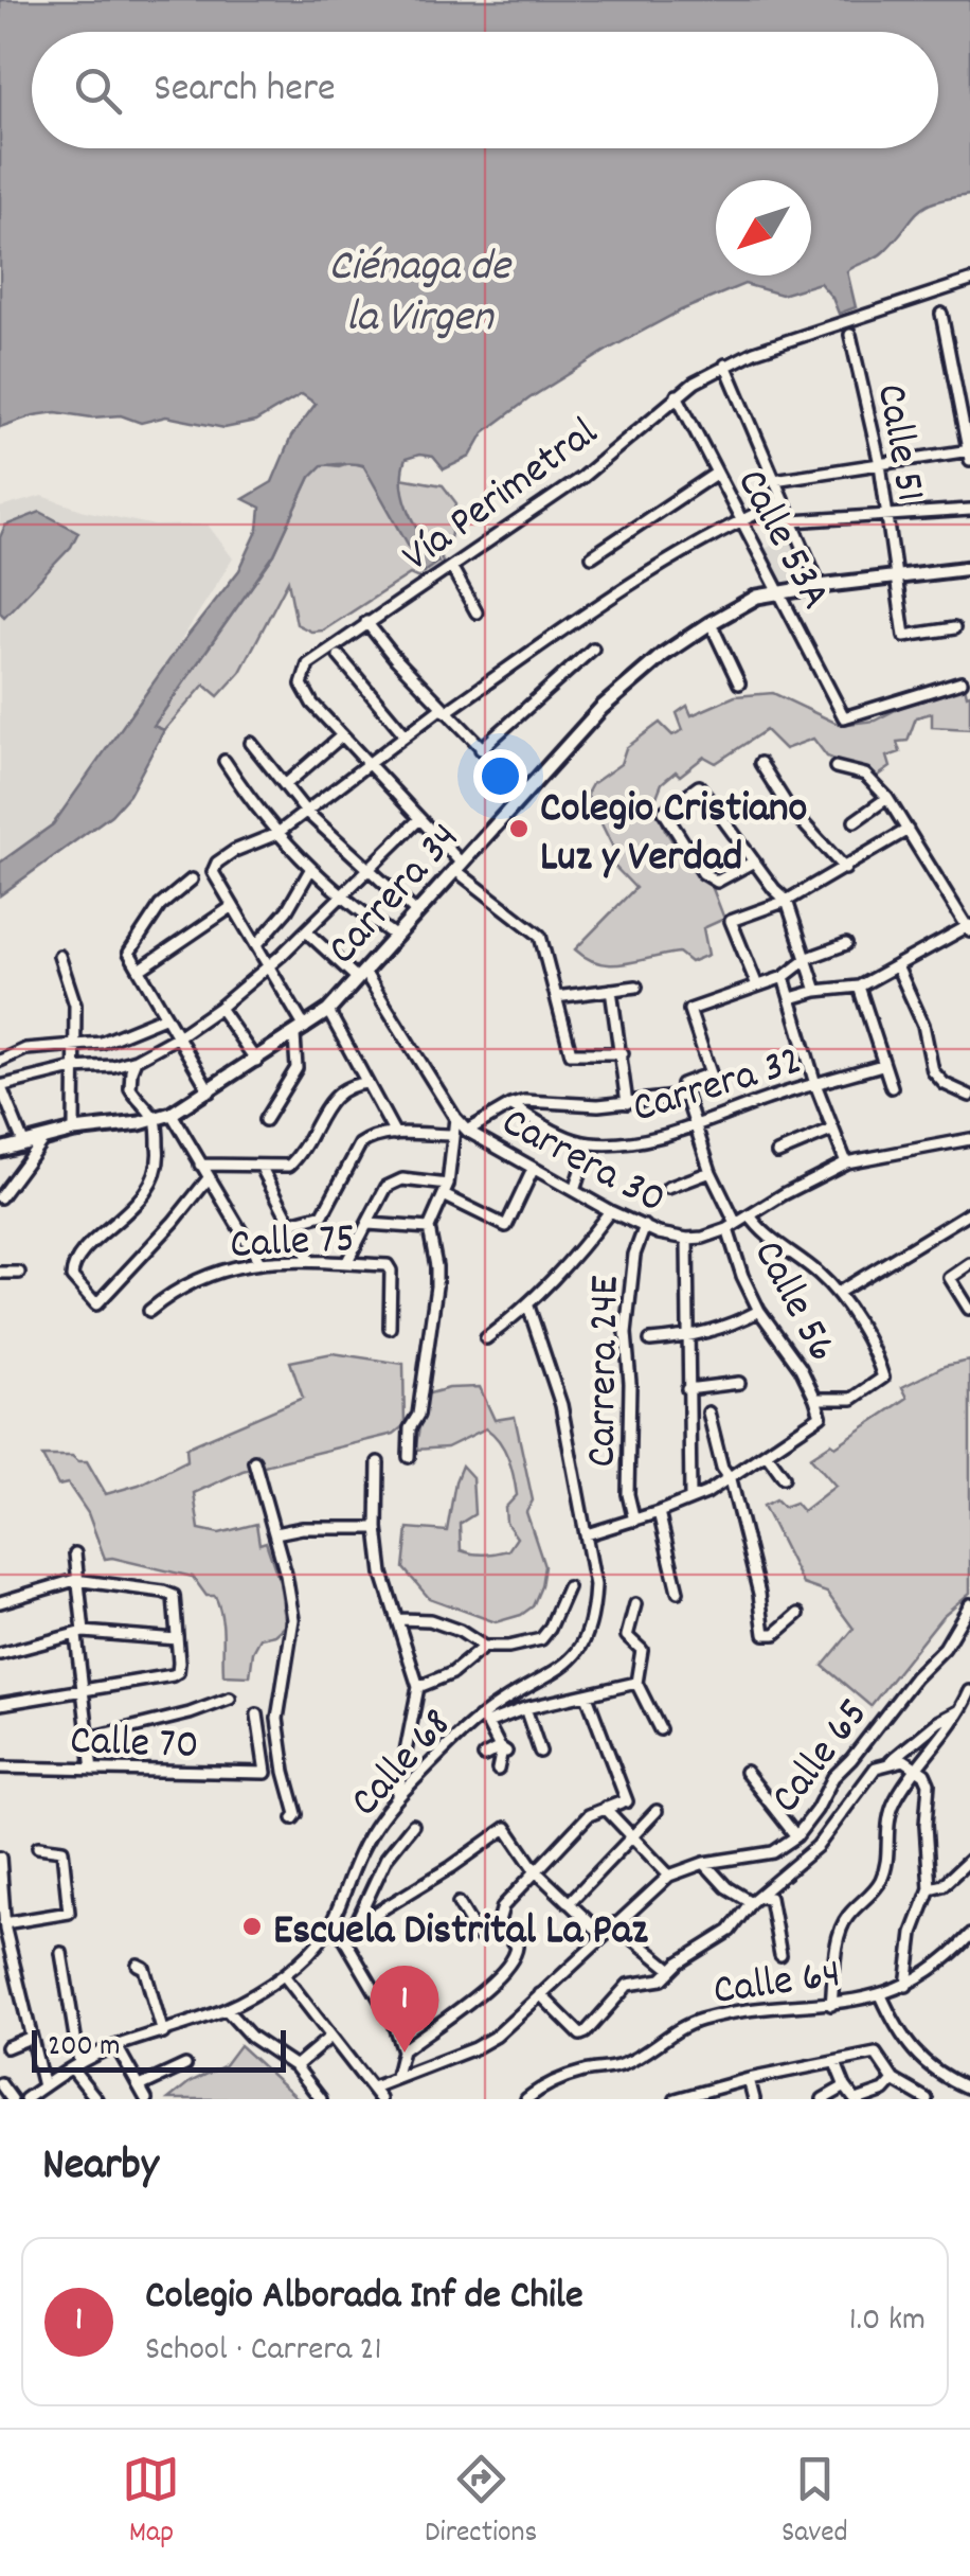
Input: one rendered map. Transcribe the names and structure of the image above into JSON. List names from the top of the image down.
{
  "streets": {
    "main road": ["Carrera 34"],
    "street": [
      "Calle 51",
      "Vía Perimetral",
      "Calle 53A",
      "Carrera 32",
      "Carrera 30",
      "Calle 75",
      "Calle 56",
      "Carrera 24E",
      "Calle 70",
      "Calle 65",
      "Calle 68",
      "Calle 64"
    ]
  },
  "crossings": [
    ["Calle 51", "Carrera 34"],
    ["Vía Perimetral", "Calle 53A"],
    ["Vía Perimetral", "Carrera 34"],
    ["Calle 53A", "Carrera 34"],
    ["Carrera 34", "Carrera 30"],
    ["Carrera 32", "Calle 56"],
    ["Carrera 30", "Calle 56"],
    ["Carrera 30", "Carrera 24E"],
    ["Calle 56", "Carrera 24E"],
    ["Carrera 24E", "Calle 68"]
  ],
  "water": ["Ciénaga de la Virgen"],
  "places": ["Colegio Cristiano Luz y Verdad", "Escuela Distrital La Paz"],
  "scale_bar": "200 m",
  "north": "bottom left",
  "page": {
    "search": "Search here",
    "pins": "1",
    "scale": "200 m",
    "heading": "Nearby",
    "list": [
      {
        "mark": "1",
        "name": "Colegio Alborada Inf de Chile",
        "note": "School · Carrera 21",
        "value": "1.0 km"
      }
    ],
    "nav": ["Map", "Directions", "Saved"]
  }
}
